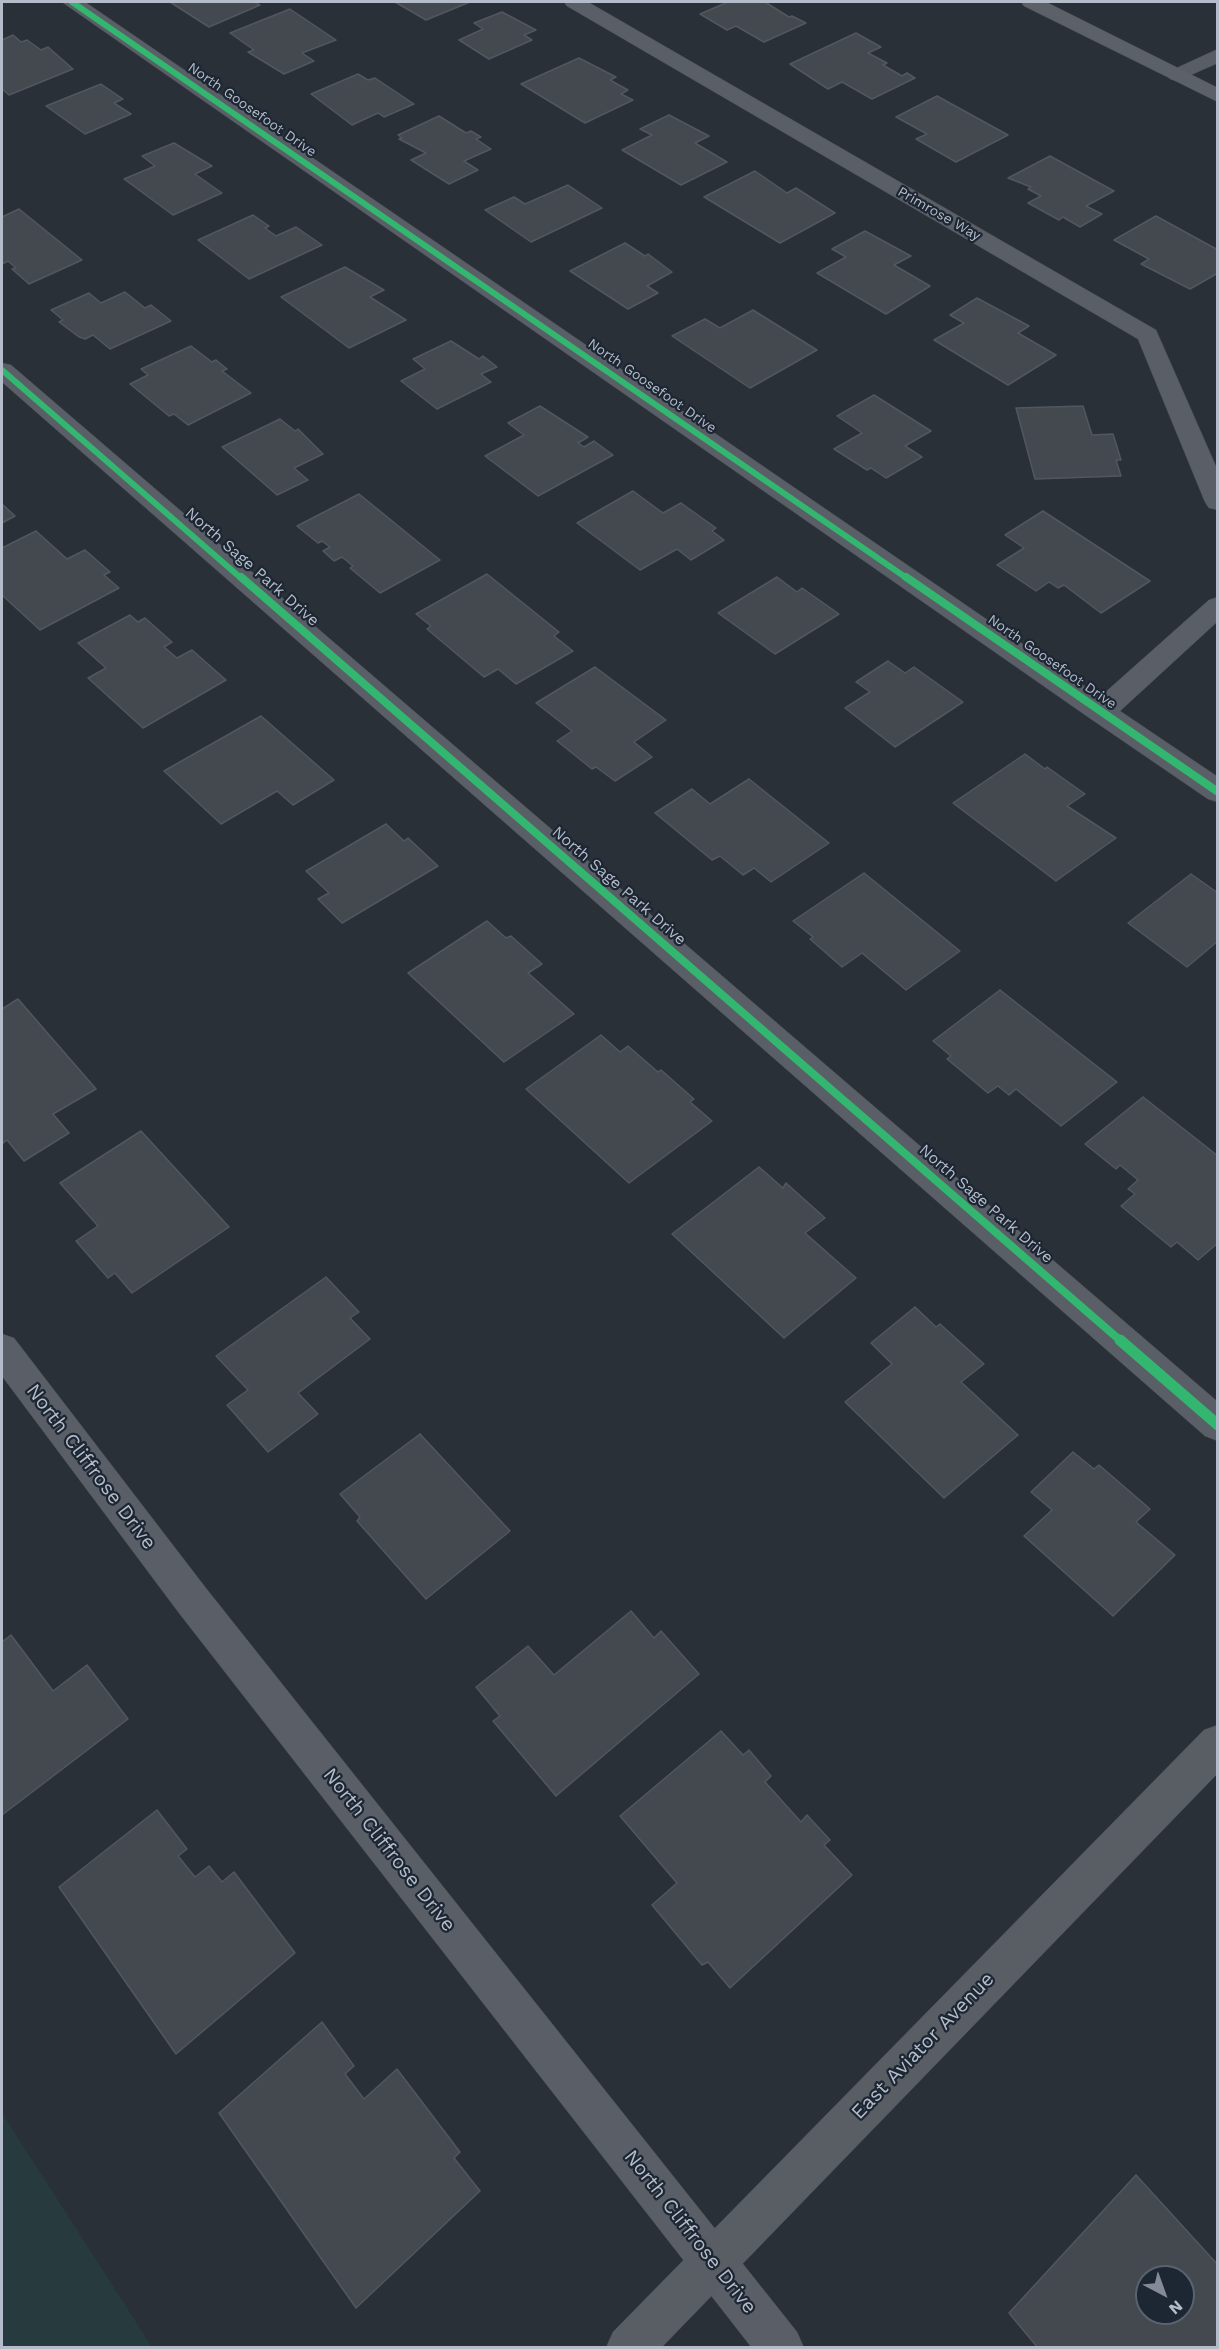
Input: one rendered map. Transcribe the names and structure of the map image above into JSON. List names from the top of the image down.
{
  "streets": {
    "street": [
      "North Goosefoot Drive",
      "Primrose Way",
      "North Sage Park Drive",
      "North Cliffrose Drive",
      "East Aviator Avenue"
    ]
  },
  "crossings": [
    ["North Cliffrose Drive", "East Aviator Avenue"]
  ],
  "north": "bottom right"
}
